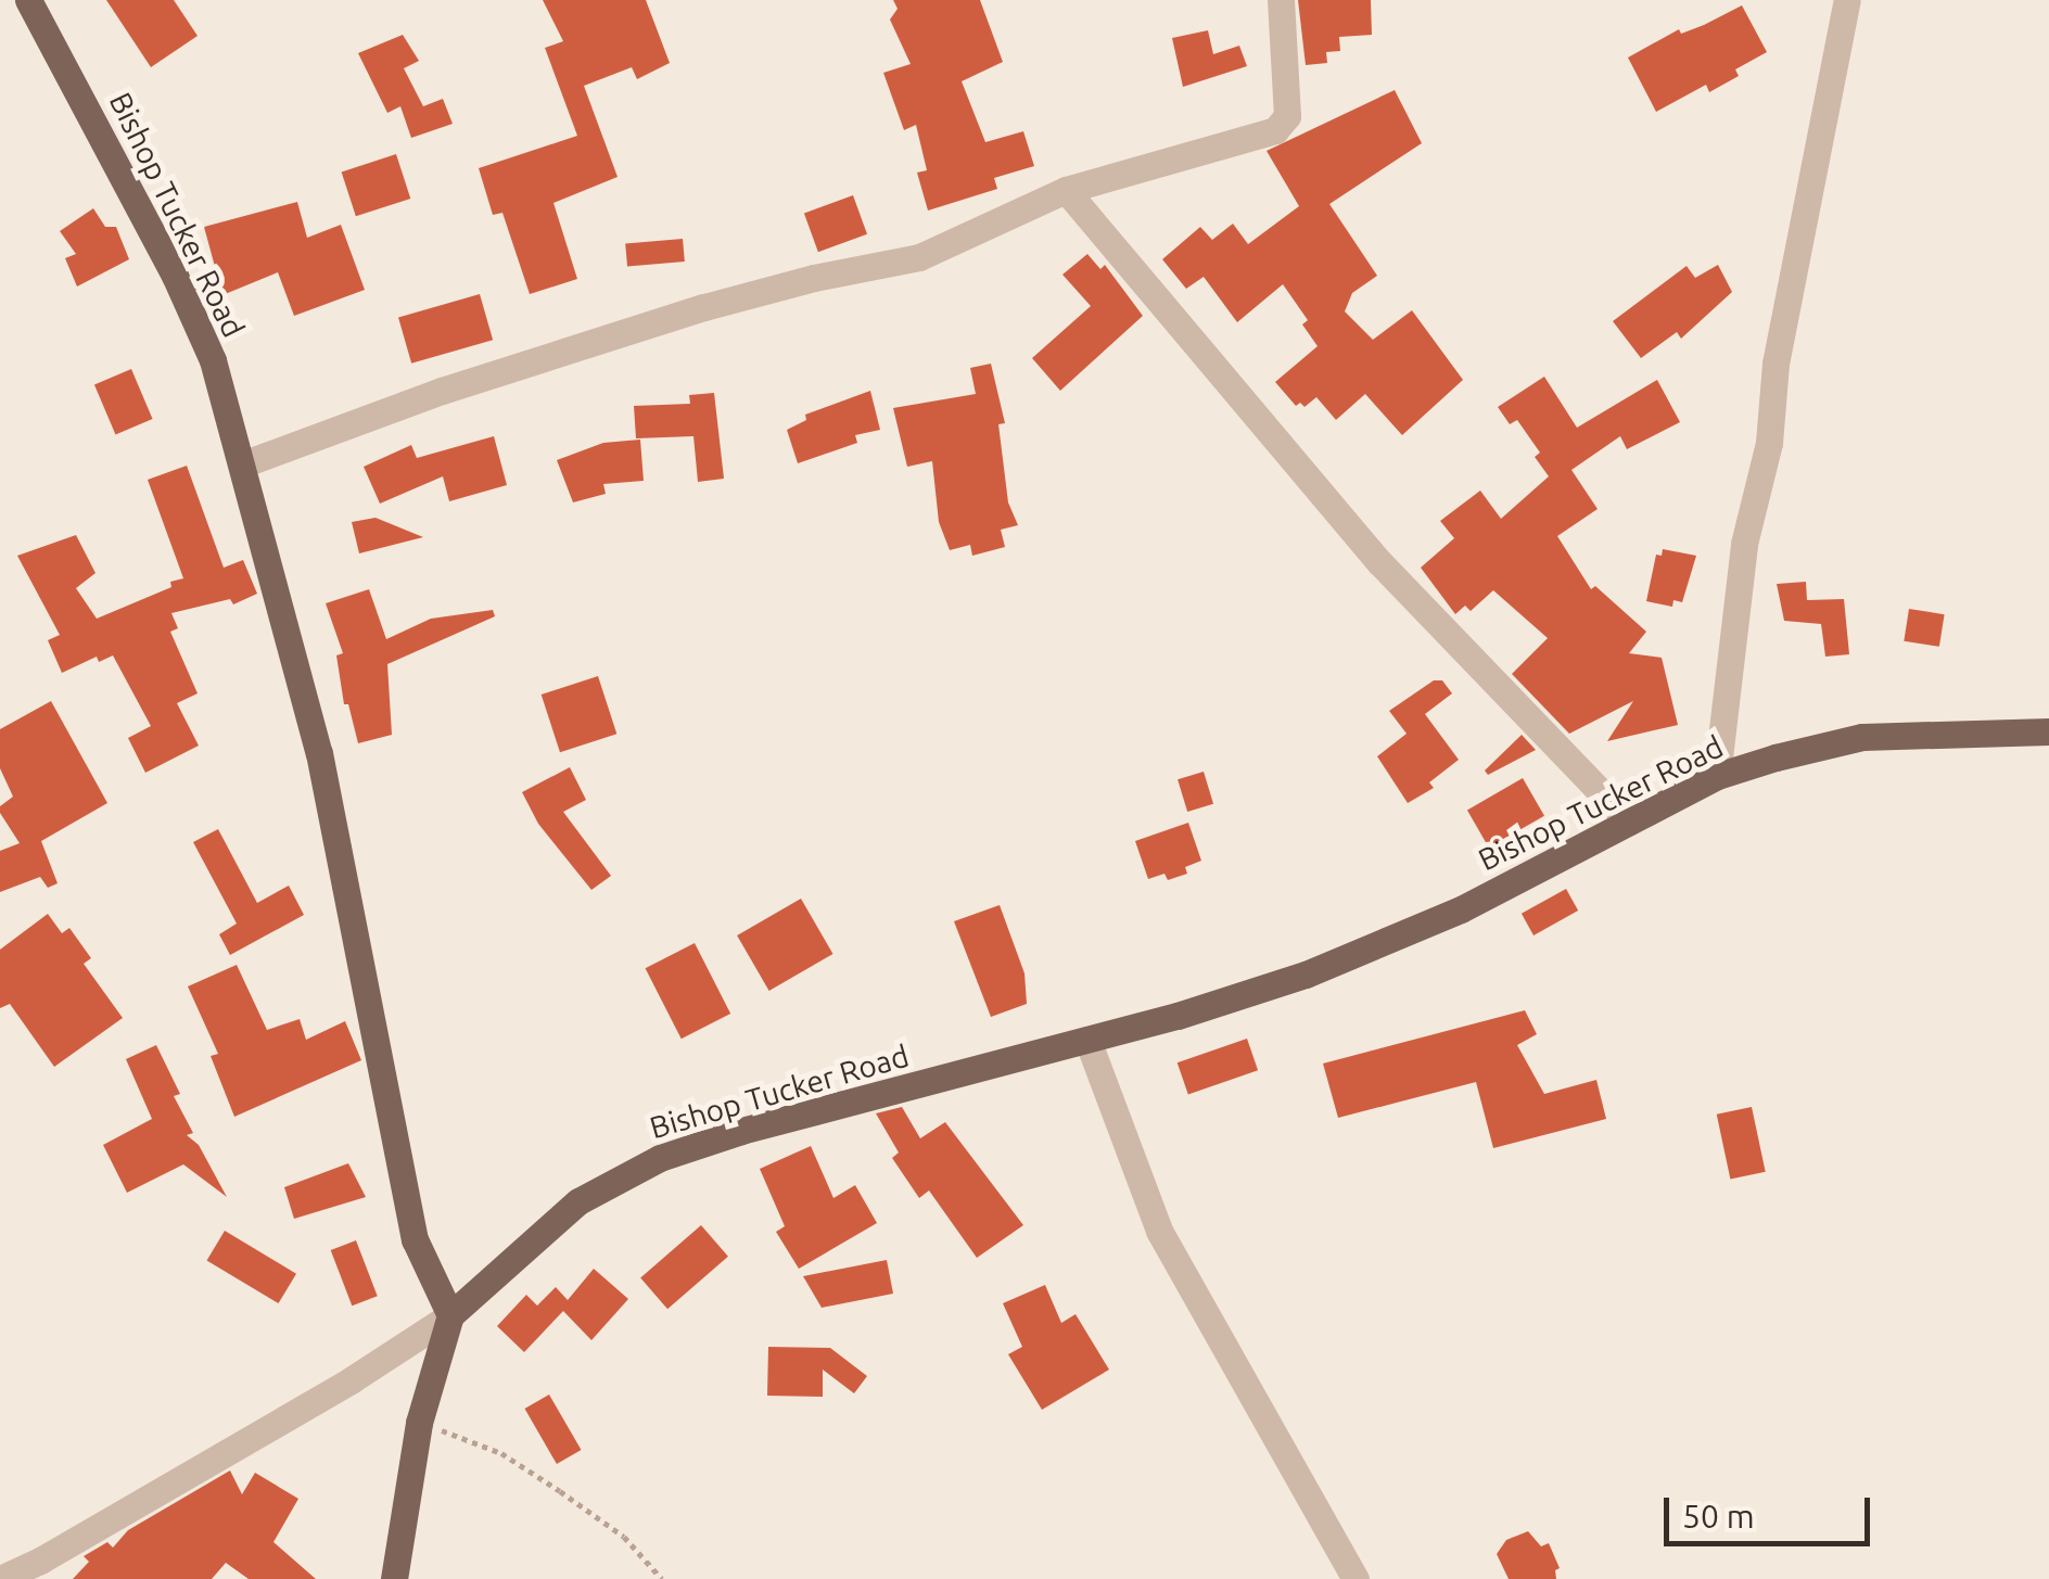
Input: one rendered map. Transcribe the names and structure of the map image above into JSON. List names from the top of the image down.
{
  "streets": {
    "main road": ["Bishop Tucker Road"]
  },
  "scale_bar": "50 m"
}
